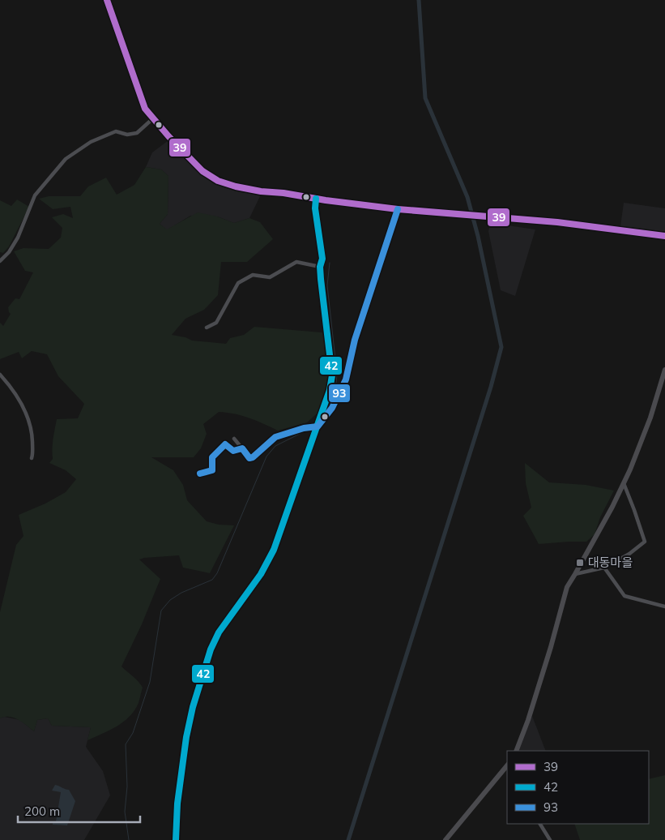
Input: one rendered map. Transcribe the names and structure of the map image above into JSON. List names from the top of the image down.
{
  "places": {
    "transit": ["대동마을"]
  },
  "lines": ["transit line 39", "transit line 42", "transit line 93"],
  "legend": ["39", "42", "93"],
  "scale_bar": "200 m"
}
